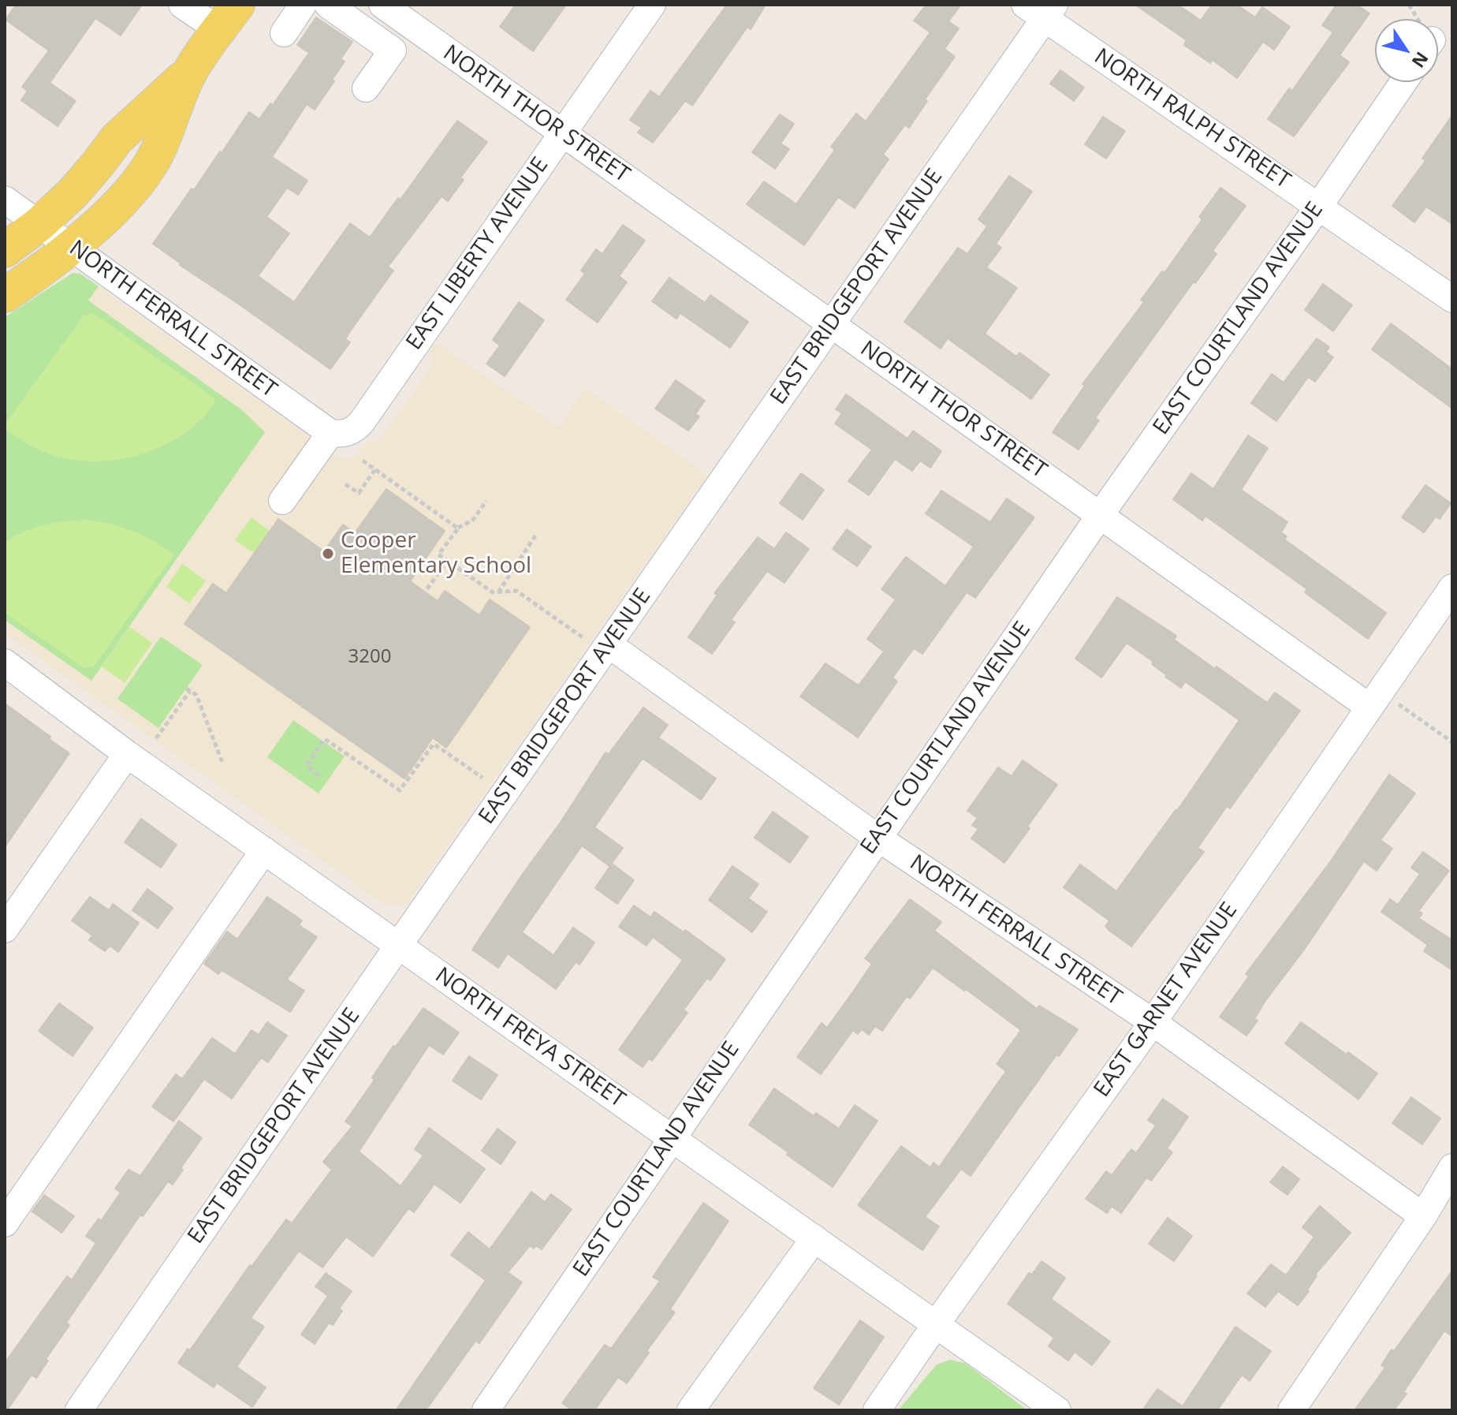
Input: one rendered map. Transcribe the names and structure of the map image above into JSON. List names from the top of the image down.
{
  "streets": {
    "street": [
      "NORTH THOR STREET",
      "NORTH RALPH STREET",
      "EAST LIBERTY AVENUE",
      "EAST BRIDGEPORT AVENUE",
      "EAST COURTLAND AVENUE",
      "NORTH FERRALL STREET",
      "EAST GARNET AVENUE",
      "NORTH FREYA STREET"
    ]
  },
  "crossings": [
    ["NORTH THOR STREET", "EAST LIBERTY AVENUE"],
    ["NORTH THOR STREET", "EAST BRIDGEPORT AVENUE"],
    ["NORTH THOR STREET", "EAST COURTLAND AVENUE"],
    ["NORTH THOR STREET", "EAST GARNET AVENUE"],
    ["NORTH RALPH STREET", "EAST BRIDGEPORT AVENUE"],
    ["NORTH RALPH STREET", "EAST COURTLAND AVENUE"],
    ["EAST LIBERTY AVENUE", "NORTH FERRALL STREET"],
    ["EAST BRIDGEPORT AVENUE", "NORTH FERRALL STREET"],
    ["EAST BRIDGEPORT AVENUE", "NORTH FREYA STREET"],
    ["EAST COURTLAND AVENUE", "NORTH FERRALL STREET"],
    ["EAST COURTLAND AVENUE", "NORTH FREYA STREET"],
    ["NORTH FERRALL STREET", "EAST GARNET AVENUE"],
    ["EAST GARNET AVENUE", "NORTH FREYA STREET"]
  ],
  "places": ["Cooper Elementary School"],
  "house_numbers": ["3200"],
  "north": "bottom right"
}
